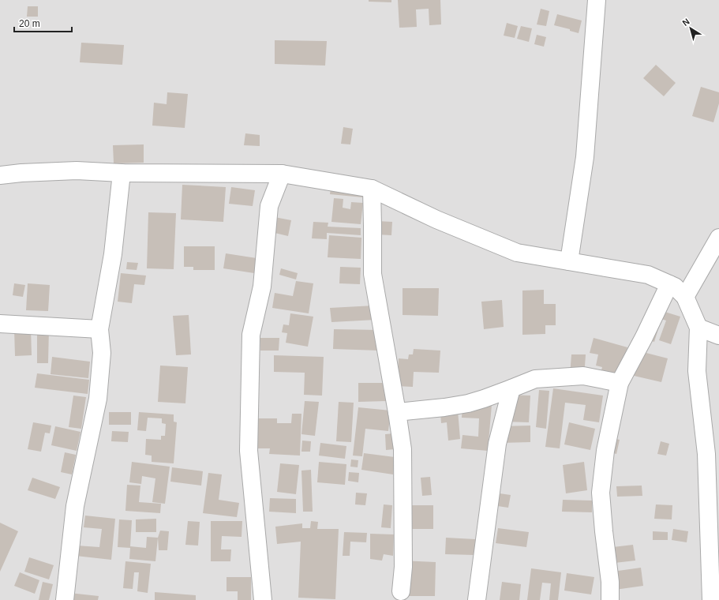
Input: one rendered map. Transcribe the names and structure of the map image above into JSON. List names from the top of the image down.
{
  "scale_bar": "20 m",
  "north": "top left"
}
